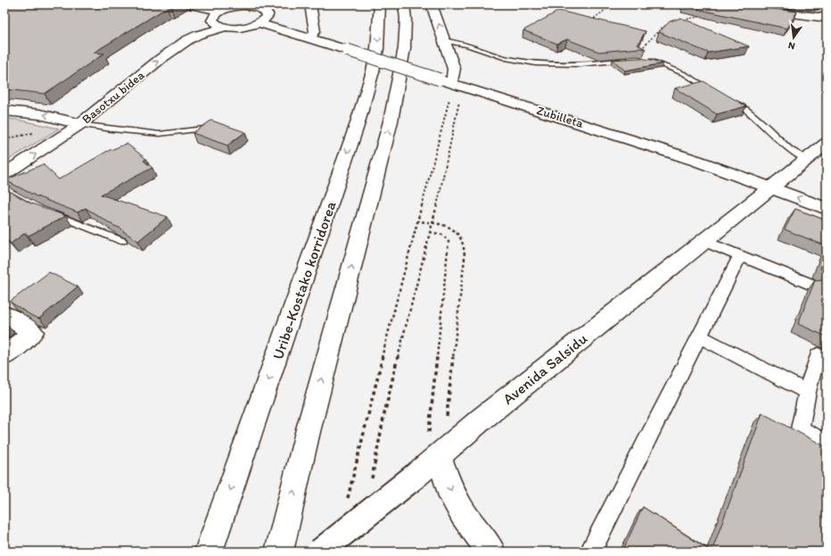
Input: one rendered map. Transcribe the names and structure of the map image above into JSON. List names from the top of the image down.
{
  "streets": {
    "main road": [
      "Basotxu bidea",
      "Zubilleta",
      "Uribe-Kostako korridorea",
      "Avenida Salsidu"
    ]
  },
  "crossings": [
    ["Basotxu bidea", "Zubilleta"],
    ["Zubilleta", "Avenida Salsidu"]
  ],
  "one_way": ["Basotxu bidea"],
  "north": "bottom"
}
